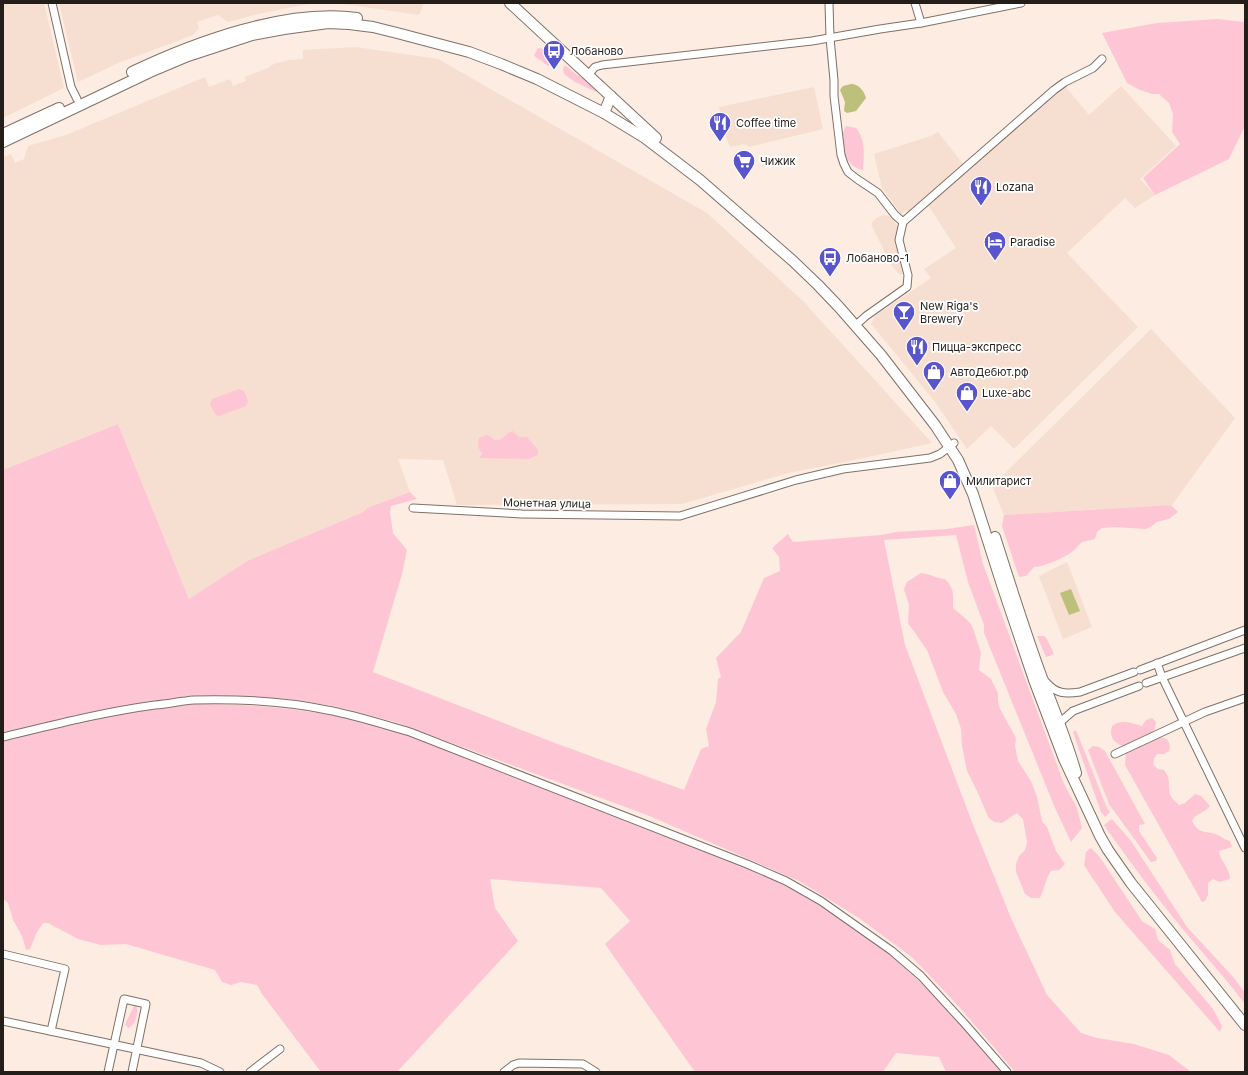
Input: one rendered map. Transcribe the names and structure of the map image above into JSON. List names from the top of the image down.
{
  "streets": {
    "street": ["Монетная улица"]
  },
  "places": {
    "bus stop": ["Лобаново", "Лобаново-1"],
    "restaurant": ["Coffee time", "Lozana", "Пицца-экспресс"],
    "supermarket": ["Чижик"],
    "hotel": ["Paradise"],
    "bar": ["New Riga's Brewery"],
    "shop": ["АвтоДебют.рф", "Luxe-abc", "Милитарист"]
  }
}
